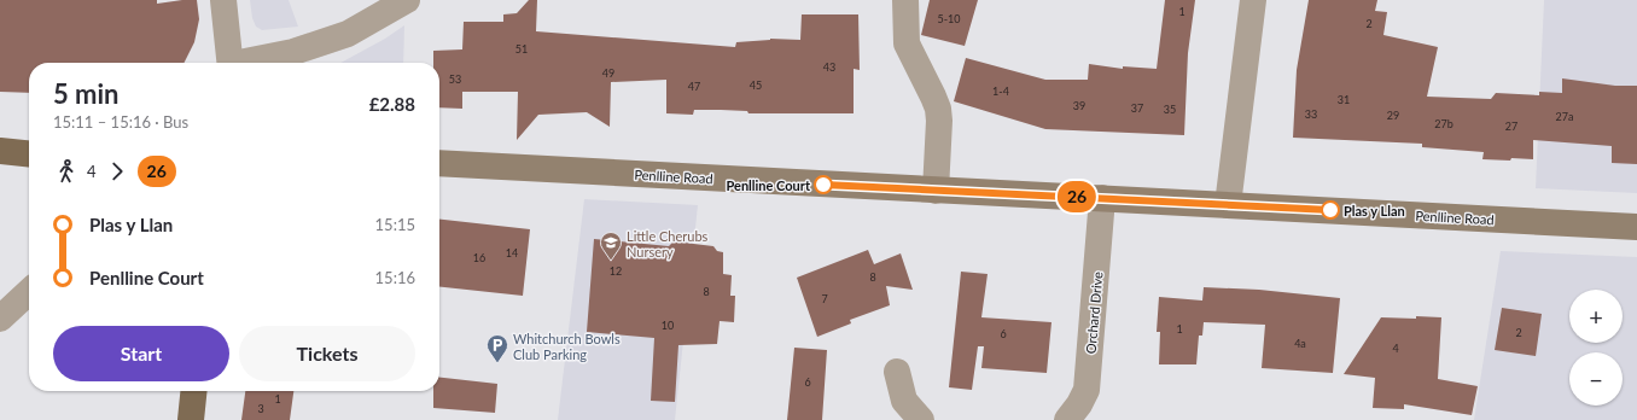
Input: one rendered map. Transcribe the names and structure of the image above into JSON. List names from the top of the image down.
{
  "streets": {
    "street": ["Penlline Road", "Orchard Drive"]
  },
  "crossings": [
    ["Penlline Road", "Orchard Drive"]
  ],
  "places": {
    "other": ["Penlline Court", "Plas y Llan"],
    "school or university": ["Little Cherubs Nursery"],
    "parking": ["Whitchurch Bowls Club Parking"]
  },
  "lines": ["bus line 26"],
  "house_numbers": [
    "1",
    "5-10",
    "2",
    "51",
    "43",
    "49",
    "53",
    "45",
    "47",
    "1-4",
    "31",
    "39",
    "37",
    "35",
    "33",
    "29",
    "27a",
    "27b",
    "27",
    "14",
    "16",
    "12",
    "8",
    "8",
    "7",
    "10",
    "1",
    "2",
    "6",
    "4a",
    "4",
    "6",
    "1",
    "3"
  ],
  "page": {
    "on_map": "26",
    "heading": ["5 min", "15:11 – 15:16 · Bus", "£2.88"],
    "legs": ["4", "26"],
    "list": [
      {
        "name": "Plas y Llan",
        "value": "15:15"
      },
      {
        "name": "Penlline Court",
        "value": "15:16"
      }
    ],
    "map_buttons": ["+", "−"],
    "buttons": ["Start", "Tickets"]
  }
}
